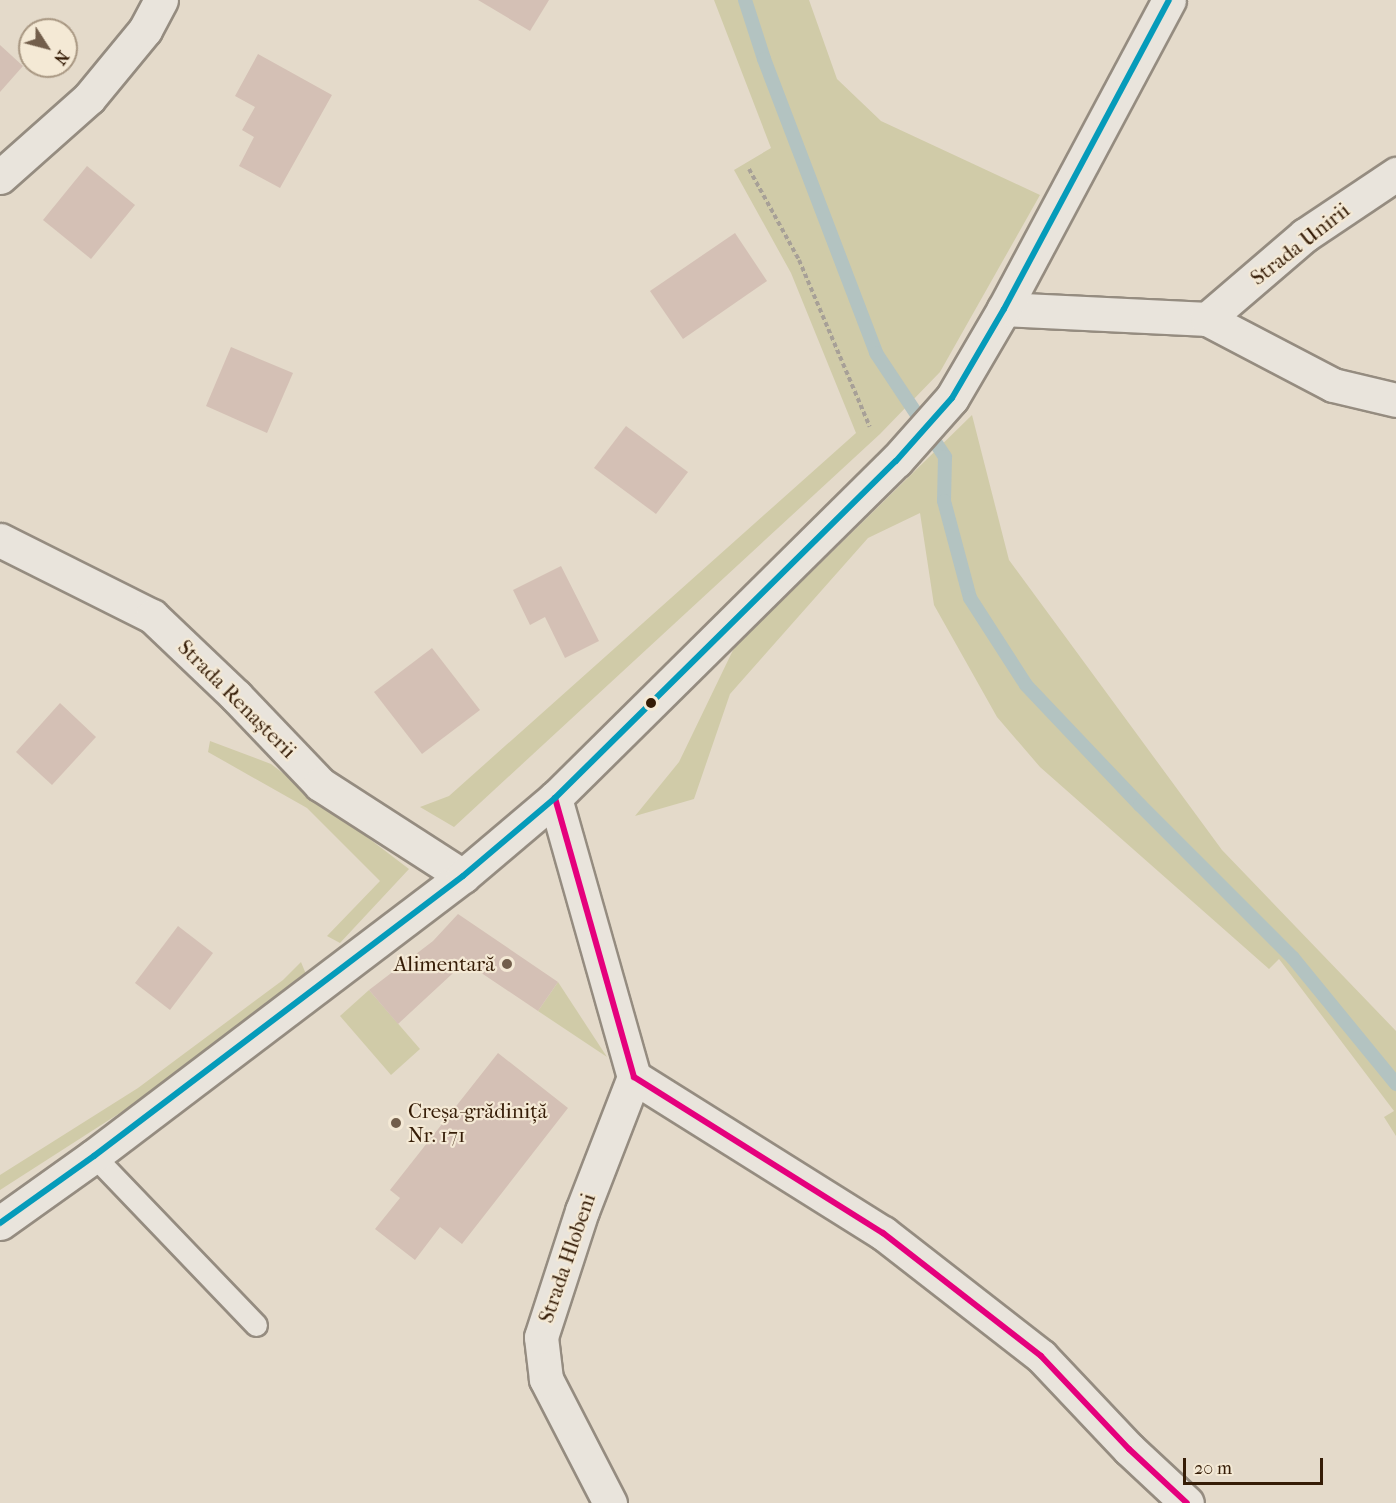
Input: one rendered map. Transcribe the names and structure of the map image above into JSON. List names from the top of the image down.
{
  "streets": {
    "street": ["Strada Unirii", "Strada Renașterii", "Strada Hlobeni"]
  },
  "places": ["Alimentară", "Creșa-grădiniță Nr. 171"],
  "scale_bar": "20 m",
  "north": "bottom right"
}
